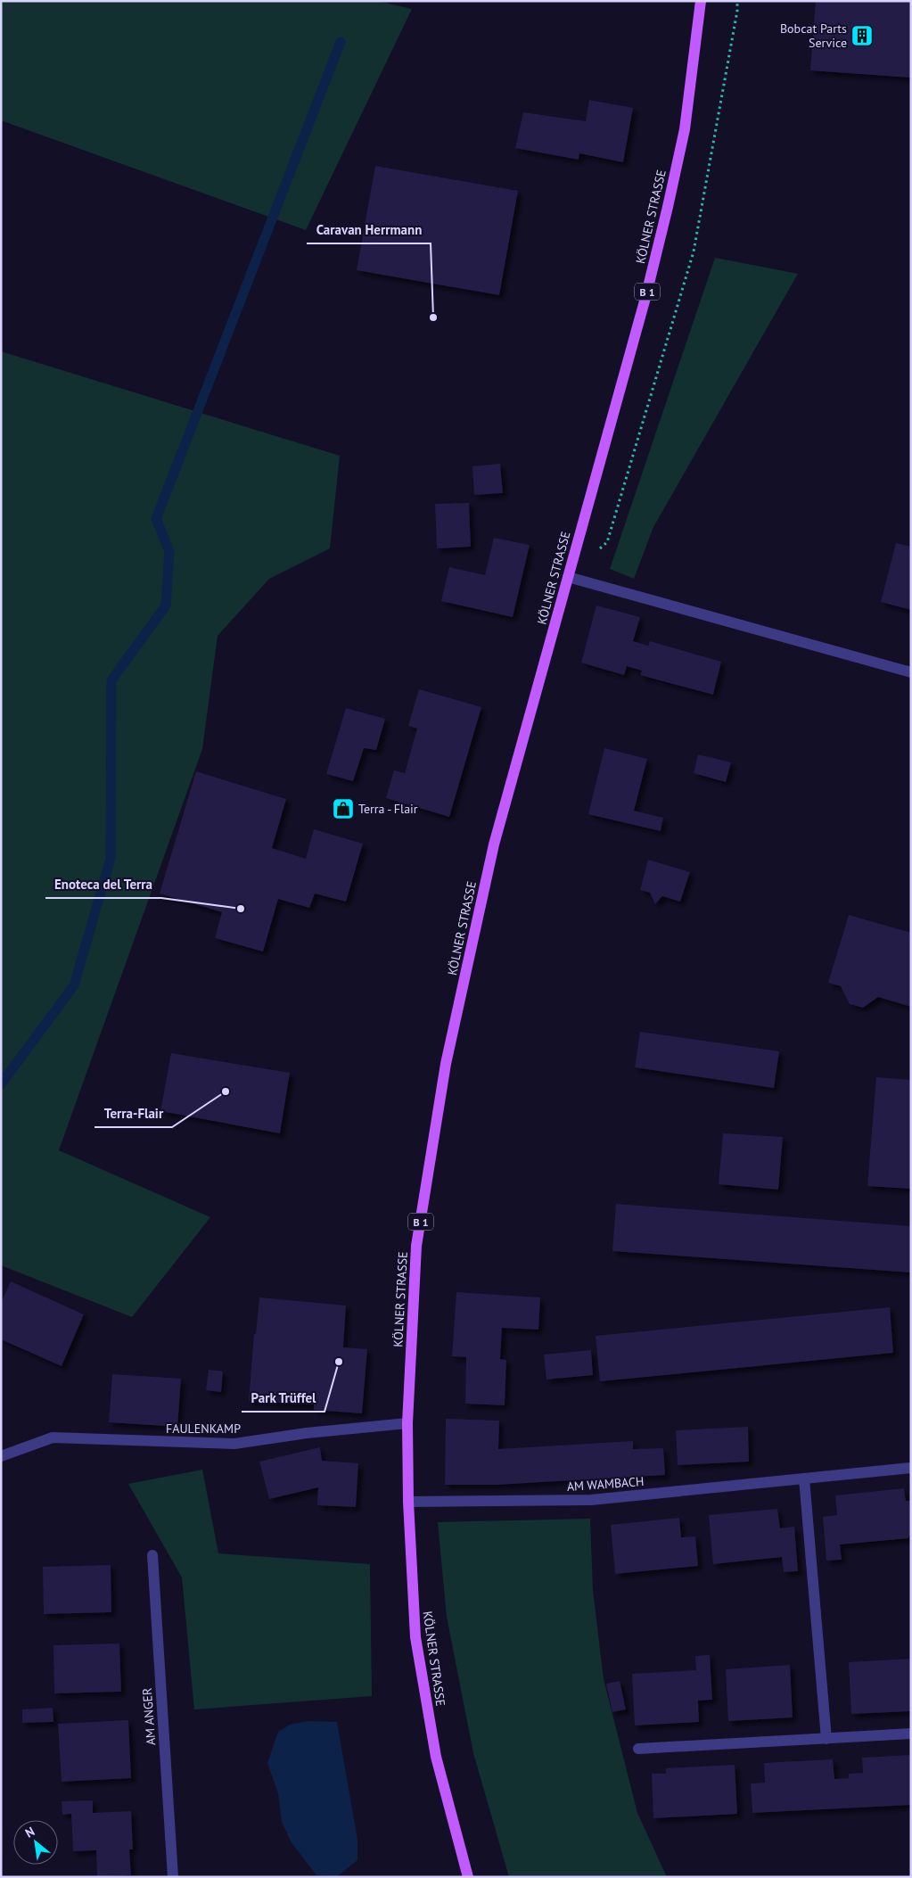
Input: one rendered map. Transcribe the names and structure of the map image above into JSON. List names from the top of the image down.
{
  "streets": {
    "main road": ["KÖLNER STRASSE", "B 1"],
    "street": ["FAULENKAMP", "AM WAMBACH", "AM ANGER"]
  },
  "crossings": [
    ["KÖLNER STRASSE", "FAULENKAMP"],
    ["KÖLNER STRASSE", "AM WAMBACH"]
  ],
  "places": {
    "building": ["Bobcat Parts Service"],
    "other": [
      "Caravan Herrmann",
      "Enoteca del Terra",
      "Terra-Flair",
      "Park Trüffel"
    ],
    "shop": ["Terra - Flair"]
  },
  "north": "top left"
}
